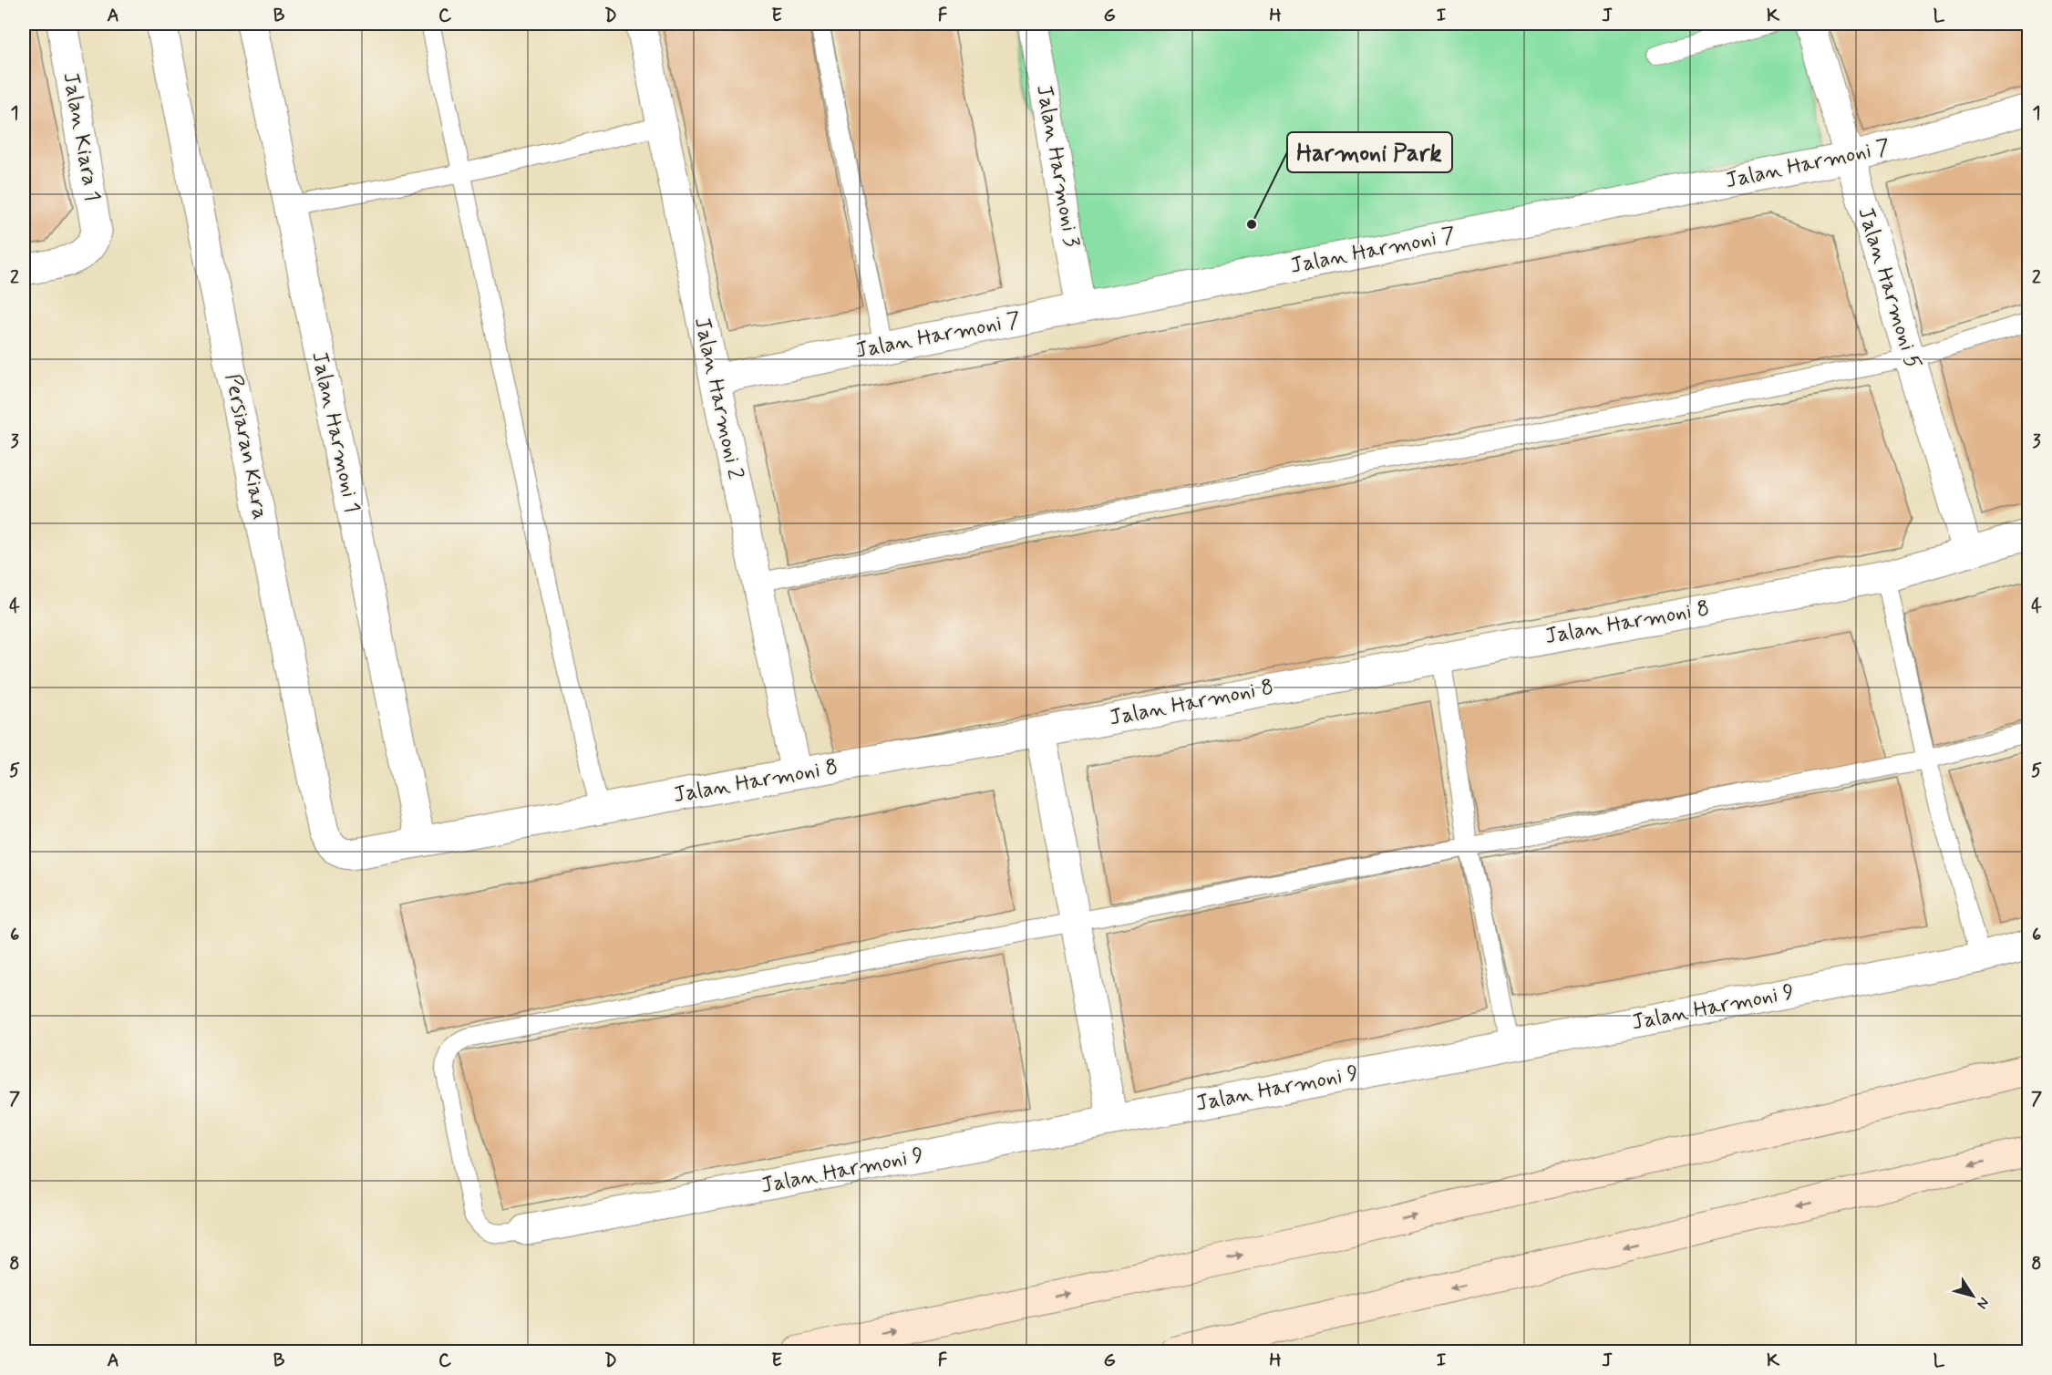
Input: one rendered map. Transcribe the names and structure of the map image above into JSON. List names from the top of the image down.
{
  "streets": {
    "street": [
      "Jalan Kiara 1",
      "Jalan Harmoni 7",
      "Jalan Harmoni 3",
      "Jalan Harmoni 5",
      "Jalan Harmoni 2",
      "Jalan Harmoni 1",
      "Persiaran Kiara",
      "Jalan Harmoni 8",
      "Jalan Harmoni 9"
    ]
  },
  "crossings": [
    ["Jalan Harmoni 7", "Jalan Harmoni 3"],
    ["Jalan Harmoni 7", "Jalan Harmoni 5"],
    ["Jalan Harmoni 7", "Jalan Harmoni 2"],
    ["Jalan Harmoni 5", "Jalan Harmoni 8"],
    ["Jalan Harmoni 2", "Jalan Harmoni 8"],
    ["Jalan Harmoni 1", "Jalan Harmoni 8"],
    ["Persiaran Kiara", "Jalan Harmoni 8"]
  ],
  "places": ["Harmoni Park"],
  "north": "bottom right",
  "grid": {
    "columns": [
      "A",
      "B",
      "C",
      "D",
      "E",
      "F",
      "G",
      "H",
      "I",
      "J",
      "K",
      "L"
    ],
    "rows": [
      "1",
      "2",
      "3",
      "4",
      "5",
      "6",
      "7",
      "8"
    ]
  }
}
